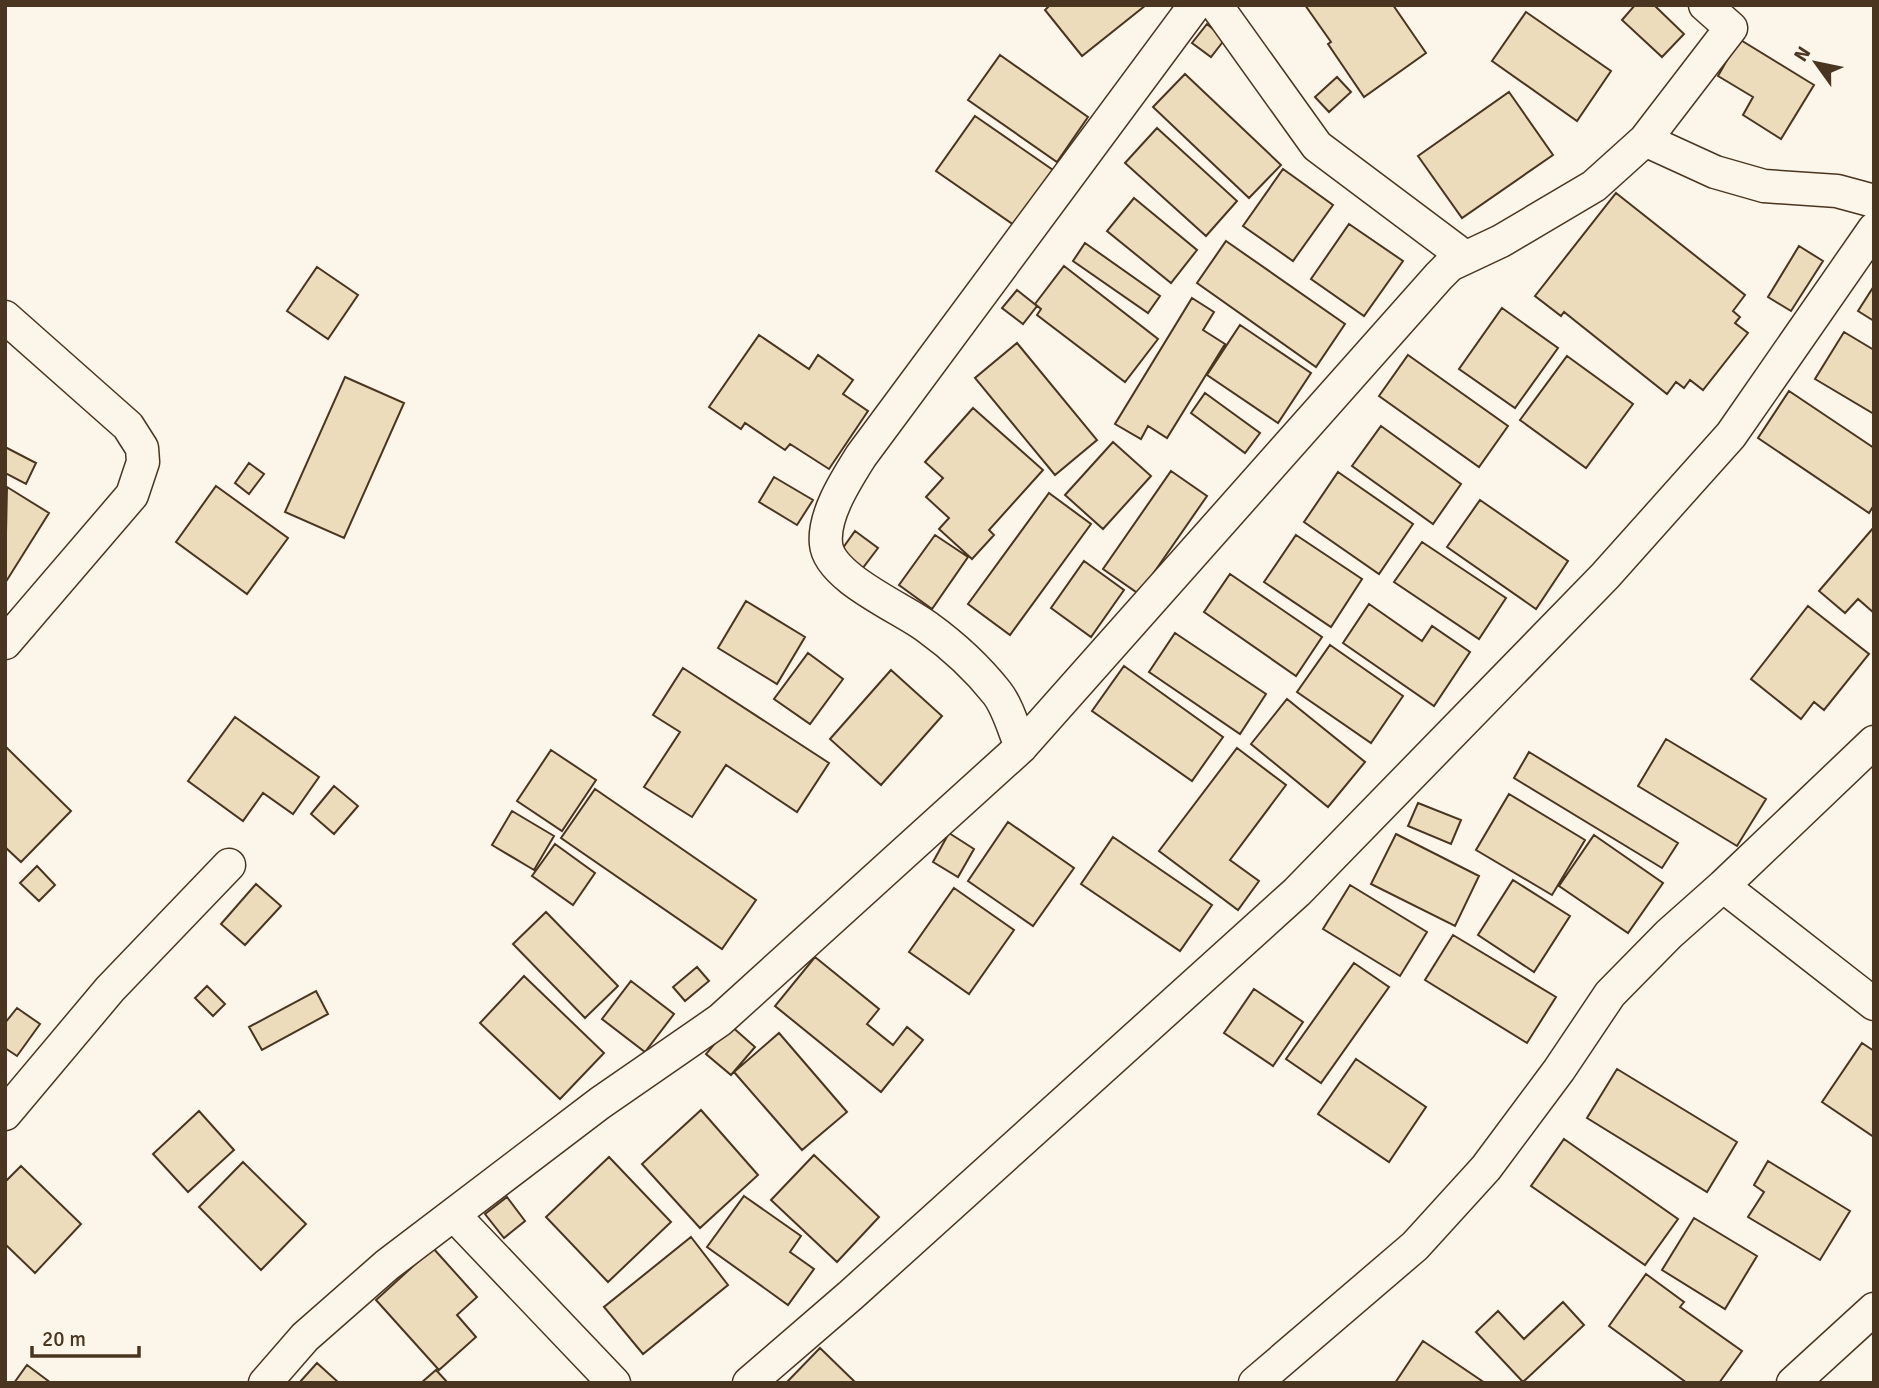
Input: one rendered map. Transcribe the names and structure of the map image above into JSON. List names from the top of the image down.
{
  "scale_bar": "20 m",
  "north": "top left"
}
